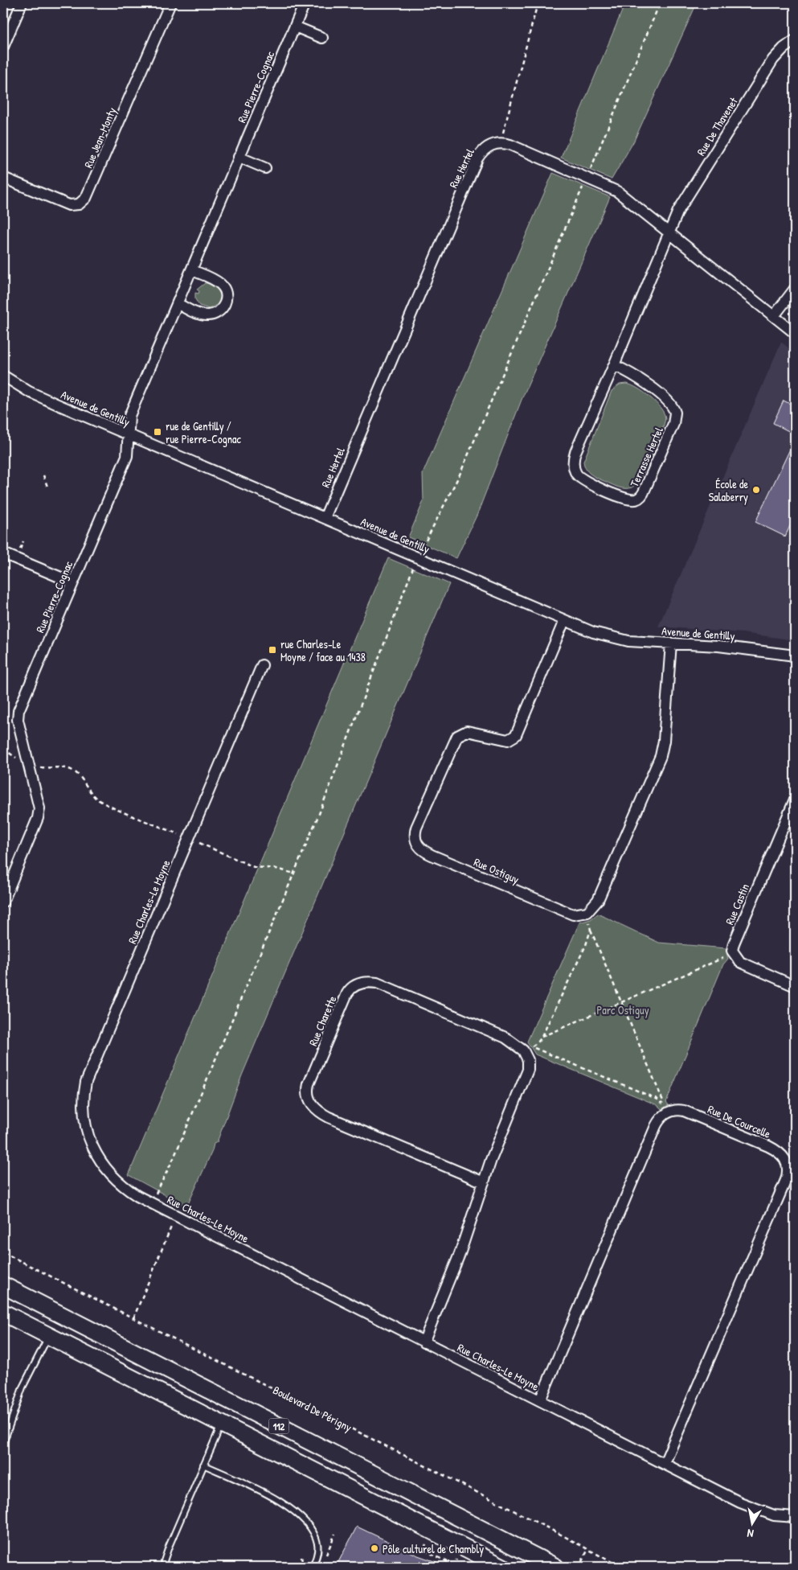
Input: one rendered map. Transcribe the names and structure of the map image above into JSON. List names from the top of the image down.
{
  "streets": {
    "main road": ["112"],
    "street": [
      "Rue Pierre-Cognac",
      "Rue De Thavenet",
      "Rue Jean-Monty",
      "Rue Hertel",
      "Avenue de Gentilly",
      "Terrasse Hertel",
      "Rue Ostiguy",
      "Rue Charles-Le Moyne",
      "Rue Castin",
      "Rue Charette",
      "Rue De Courcelle"
    ],
    "path": ["Boulevard De Périgny"]
  },
  "crossings": [
    ["Rue Pierre-Cognac", "Avenue de Gentilly"],
    ["Rue De Thavenet", "Rue Hertel"],
    ["Rue De Thavenet", "Terrasse Hertel"],
    ["Rue Hertel", "Avenue de Gentilly"],
    ["Rue Hertel", "Terrasse Hertel"],
    ["Avenue de Gentilly", "Rue Ostiguy"],
    ["Rue Charles-Le Moyne", "Rue Charette"],
    ["Rue Charles-Le Moyne", "Rue De Courcelle"]
  ],
  "parks": ["Parc Ostiguy"],
  "places": {
    "transit": ["rue de Gentilly / rue Pierre-Cognac", "rue Charles-Le Moyne / face au 1438"],
    "other": ["École de Salaberry", "Pôle culturel de Chambly"]
  },
  "north": "bottom"
}
